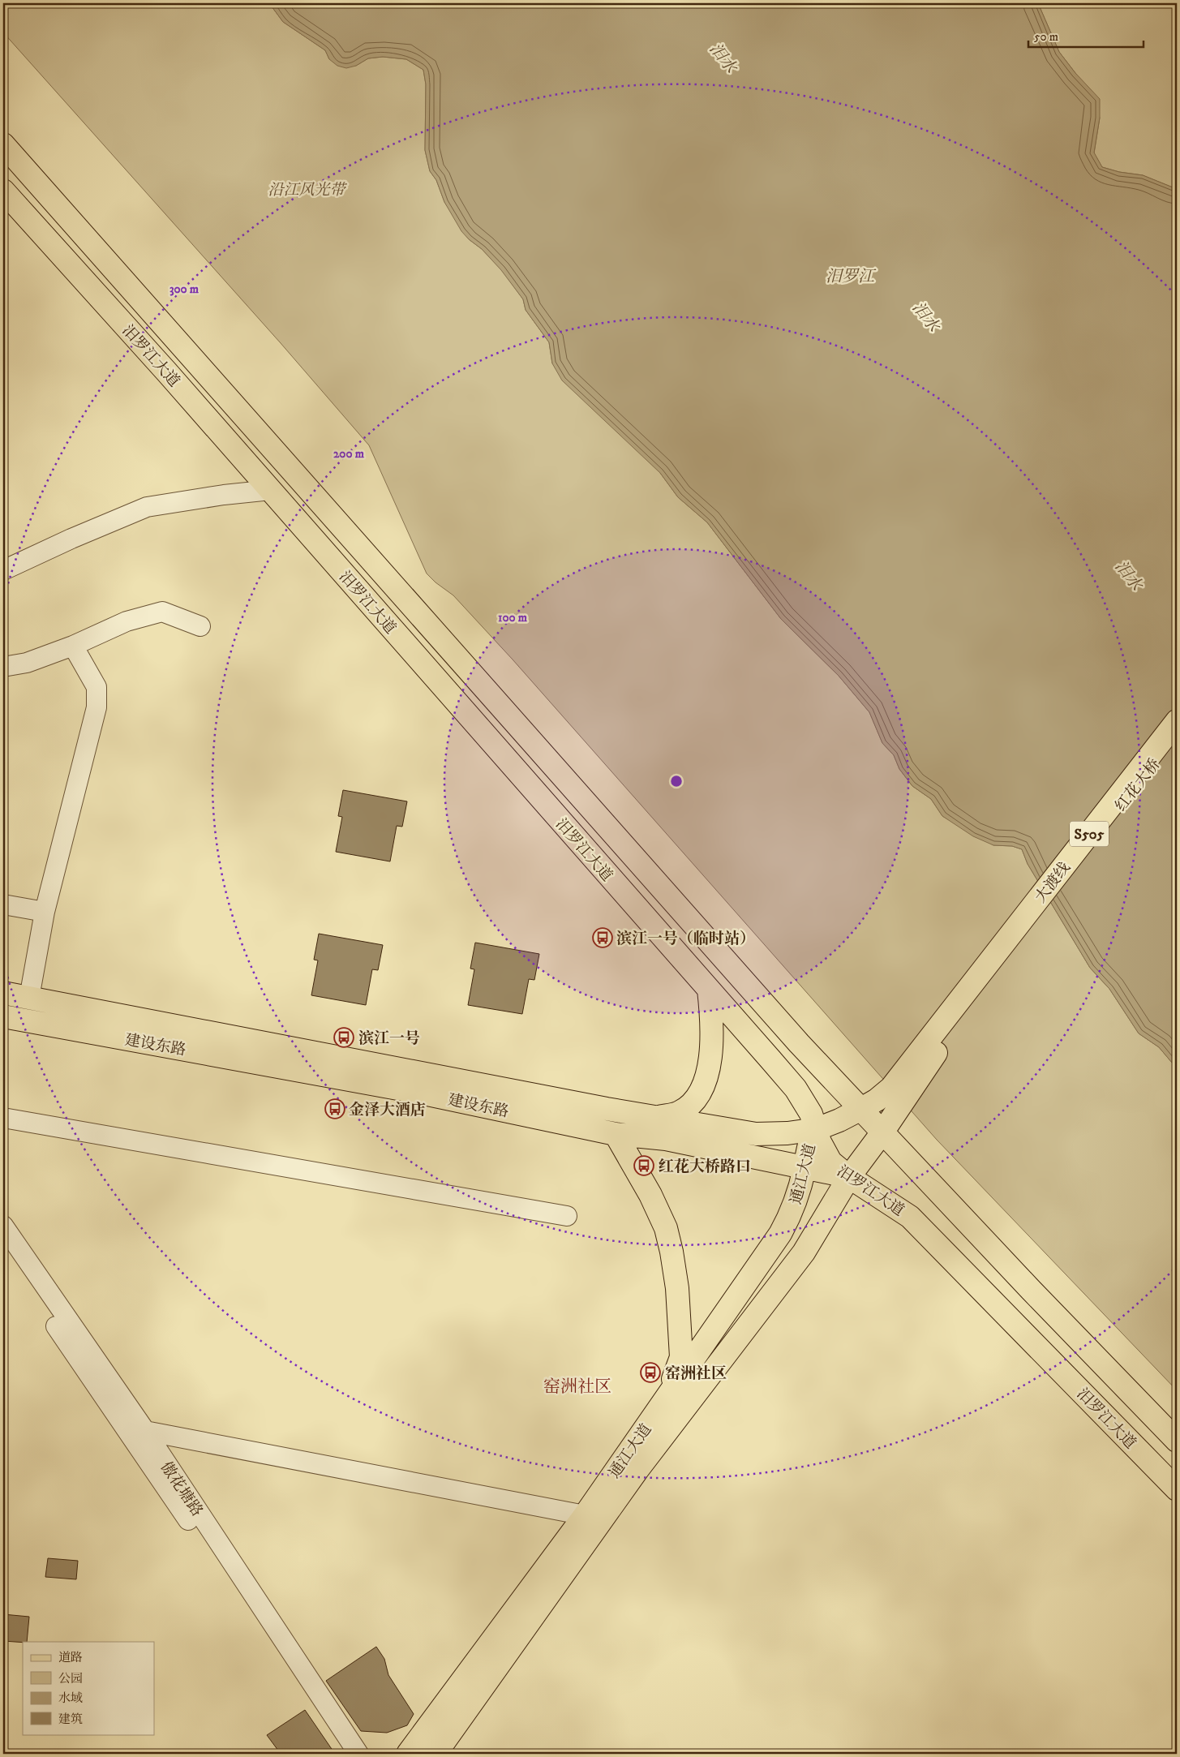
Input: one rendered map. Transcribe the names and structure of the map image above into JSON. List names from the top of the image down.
{
  "streets": {
    "main road": [
      "汨罗江大道",
      "红花大桥",
      "S505",
      "大渡线",
      "建设东路",
      "通江大道"
    ],
    "street": ["傲花塘路"]
  },
  "crossings": [
    ["汨罗江大道", "S505"],
    ["汨罗江大道", "建设东路"],
    ["汨罗江大道", "通江大道"],
    ["红花大桥", "S505"],
    ["红花大桥", "大渡线"],
    ["S505", "大渡线"],
    ["S505", "建设东路"],
    ["S505", "通江大道"],
    ["建设东路", "通江大道"]
  ],
  "districts": ["窑洲社区"],
  "water": ["汨水", "汨罗江"],
  "parks": ["沿江风光带"],
  "places": {
    "bus stop": [
      "滨江一号（临时站）",
      "滨江一号",
      "金泽大酒店",
      "红花大桥路口",
      "窑洲社区"
    ]
  },
  "legend": [
    "道路",
    "公园",
    "水域",
    "建筑"
  ],
  "scale_bar": "50 m",
  "rings": ["300 m", "200 m", "100 m"]
}
